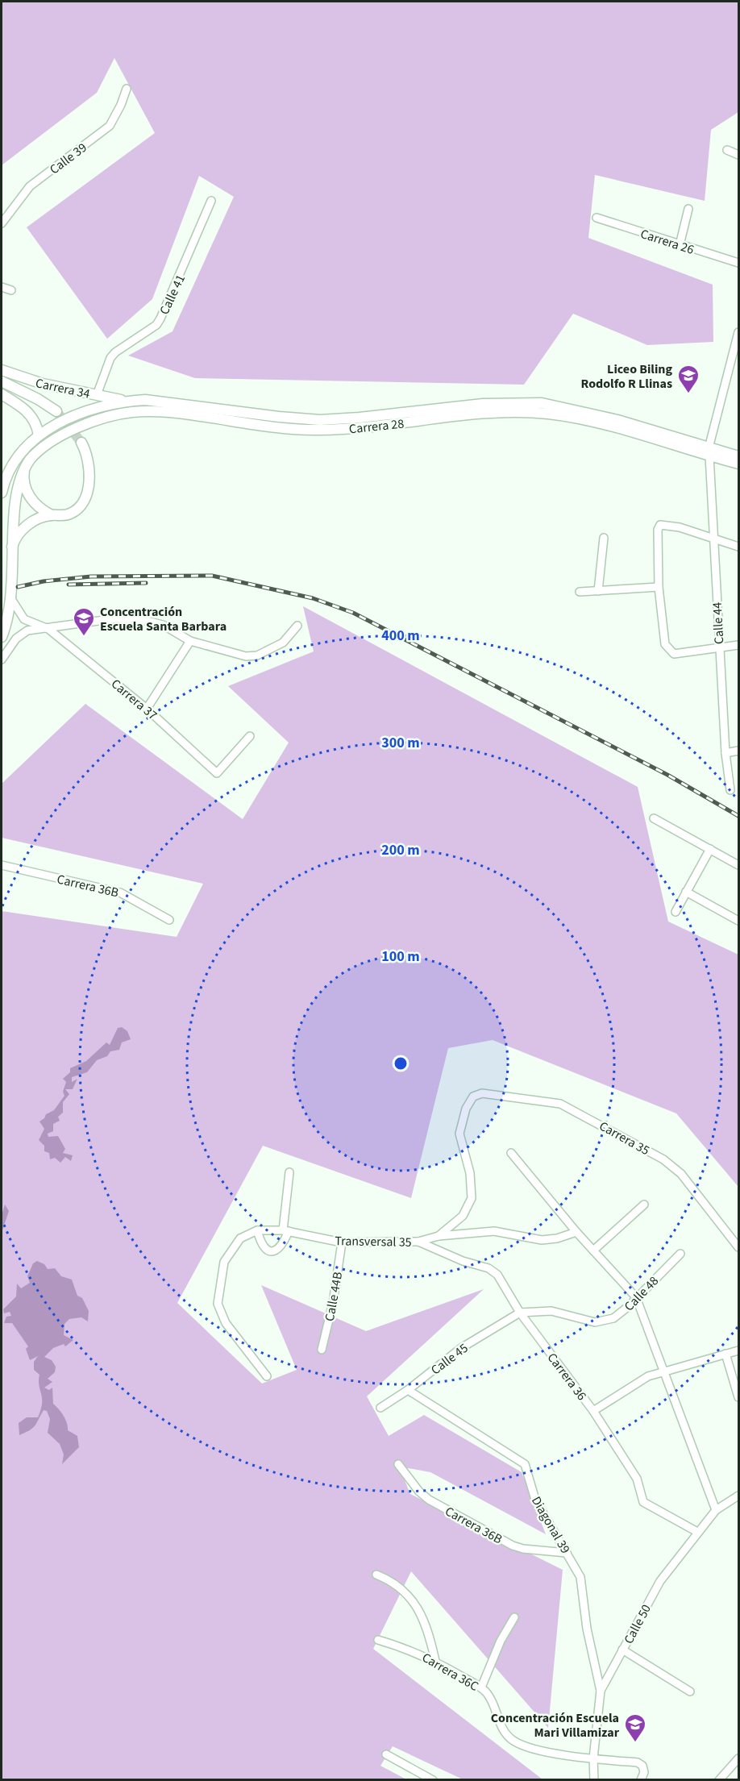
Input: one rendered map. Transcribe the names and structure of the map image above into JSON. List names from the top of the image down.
{
  "streets": {
    "main road": ["Carrera 34", "Carrera 28"],
    "street": [
      "Calle 39",
      "Carrera 26",
      "Calle 41",
      "Calle 44",
      "Carrera 37",
      "Carrera 36B",
      "Carrera 35",
      "Transversal 35",
      "Calle 48",
      "Calle 44B",
      "Calle 45",
      "Carrera 36",
      "Diagonal 39",
      "Calle 50",
      "Carrera 36C"
    ]
  },
  "crossings": [
    ["Calle 41", "Carrera 34"],
    ["Carrera 34", "Carrera 28"],
    ["Carrera 28", "Calle 44"],
    ["Carrera 36B", "Diagonal 39"],
    ["Carrera 35", "Transversal 35"],
    ["Transversal 35", "Calle 44B"],
    ["Transversal 35", "Carrera 36"],
    ["Calle 48", "Calle 45"],
    ["Calle 48", "Carrera 36"],
    ["Calle 45", "Carrera 36"],
    ["Calle 45", "Diagonal 39"],
    ["Carrera 36", "Calle 50"],
    ["Diagonal 39", "Calle 50"],
    ["Calle 50", "Carrera 36C"]
  ],
  "places": {
    "school or university": ["Liceo Biling Rodolfo R Llinas", "Concentración Escuela Santa Barbara", "Concentración Escuela Mari Villamizar"]
  },
  "rings": [
    "400 m",
    "300 m",
    "200 m",
    "100 m"
  ]
}
